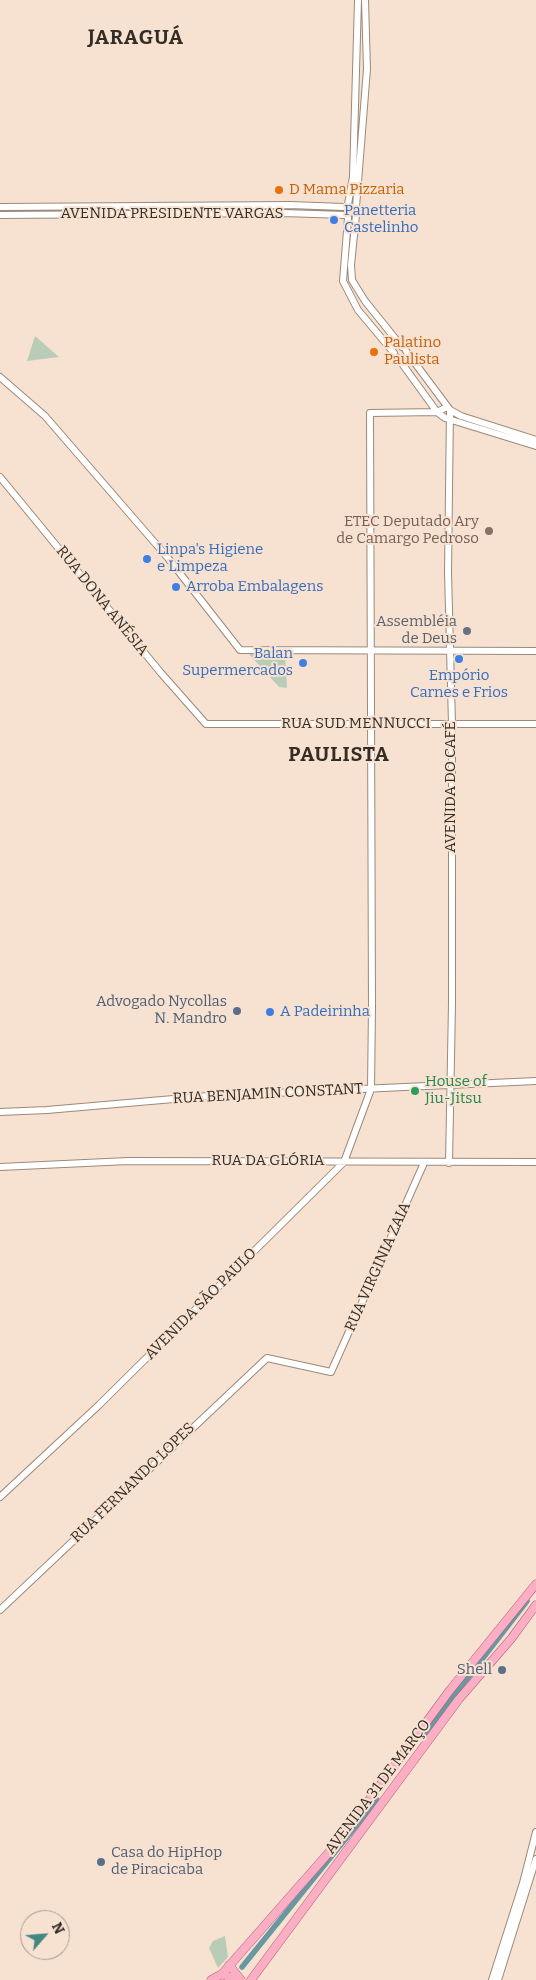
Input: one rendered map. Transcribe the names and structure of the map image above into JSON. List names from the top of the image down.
{
  "streets": {
    "main road": ["AVENIDA 31 DE MARÇO"],
    "street": [
      "AVENIDA PRESIDENTE VARGAS",
      "RUA DONA ANÉSIA",
      "RUA SUD MENNUCCI",
      "AVENIDA DO CAFÉ",
      "RUA BENJAMIN CONSTANT",
      "RUA DA GLÓRIA",
      "RUA VIRGINIA ZAIA",
      "AVENIDA SÃO PAULO",
      "RUA FERNANDO LOPES"
    ]
  },
  "crossings": [
    ["RUA DONA ANÉSIA", "RUA SUD MENNUCCI"],
    ["RUA SUD MENNUCCI", "AVENIDA DO CAFÉ"],
    ["RUA SUD MENNUCCI", "AVENIDA SÃO PAULO"],
    ["AVENIDA DO CAFÉ", "RUA BENJAMIN CONSTANT"],
    ["AVENIDA DO CAFÉ", "RUA DA GLÓRIA"],
    ["RUA BENJAMIN CONSTANT", "AVENIDA SÃO PAULO"],
    ["RUA DA GLÓRIA", "RUA VIRGINIA ZAIA"],
    ["RUA DA GLÓRIA", "AVENIDA SÃO PAULO"],
    ["RUA VIRGINIA ZAIA", "RUA FERNANDO LOPES"]
  ],
  "districts": ["JARAGUÁ", "PAULISTA"],
  "places": [
    "D Mama Pizzaria",
    "Panetteria Castelinho",
    "Palatino Paulista",
    "ETEC Deputado Ary de Camargo Pedroso",
    "Linpa's Higiene e Limpeza",
    "Arroba Embalagens",
    "Assembléia de Deus",
    "Empório Carnes e Frios",
    "Balan Supermercados",
    "Advogado Nycollas N. Mandro",
    "A Padeirinha",
    "House of Jiu-Jitsu",
    "Shell",
    "Casa do HipHop de Piracicaba"
  ],
  "north": "top right"
}
